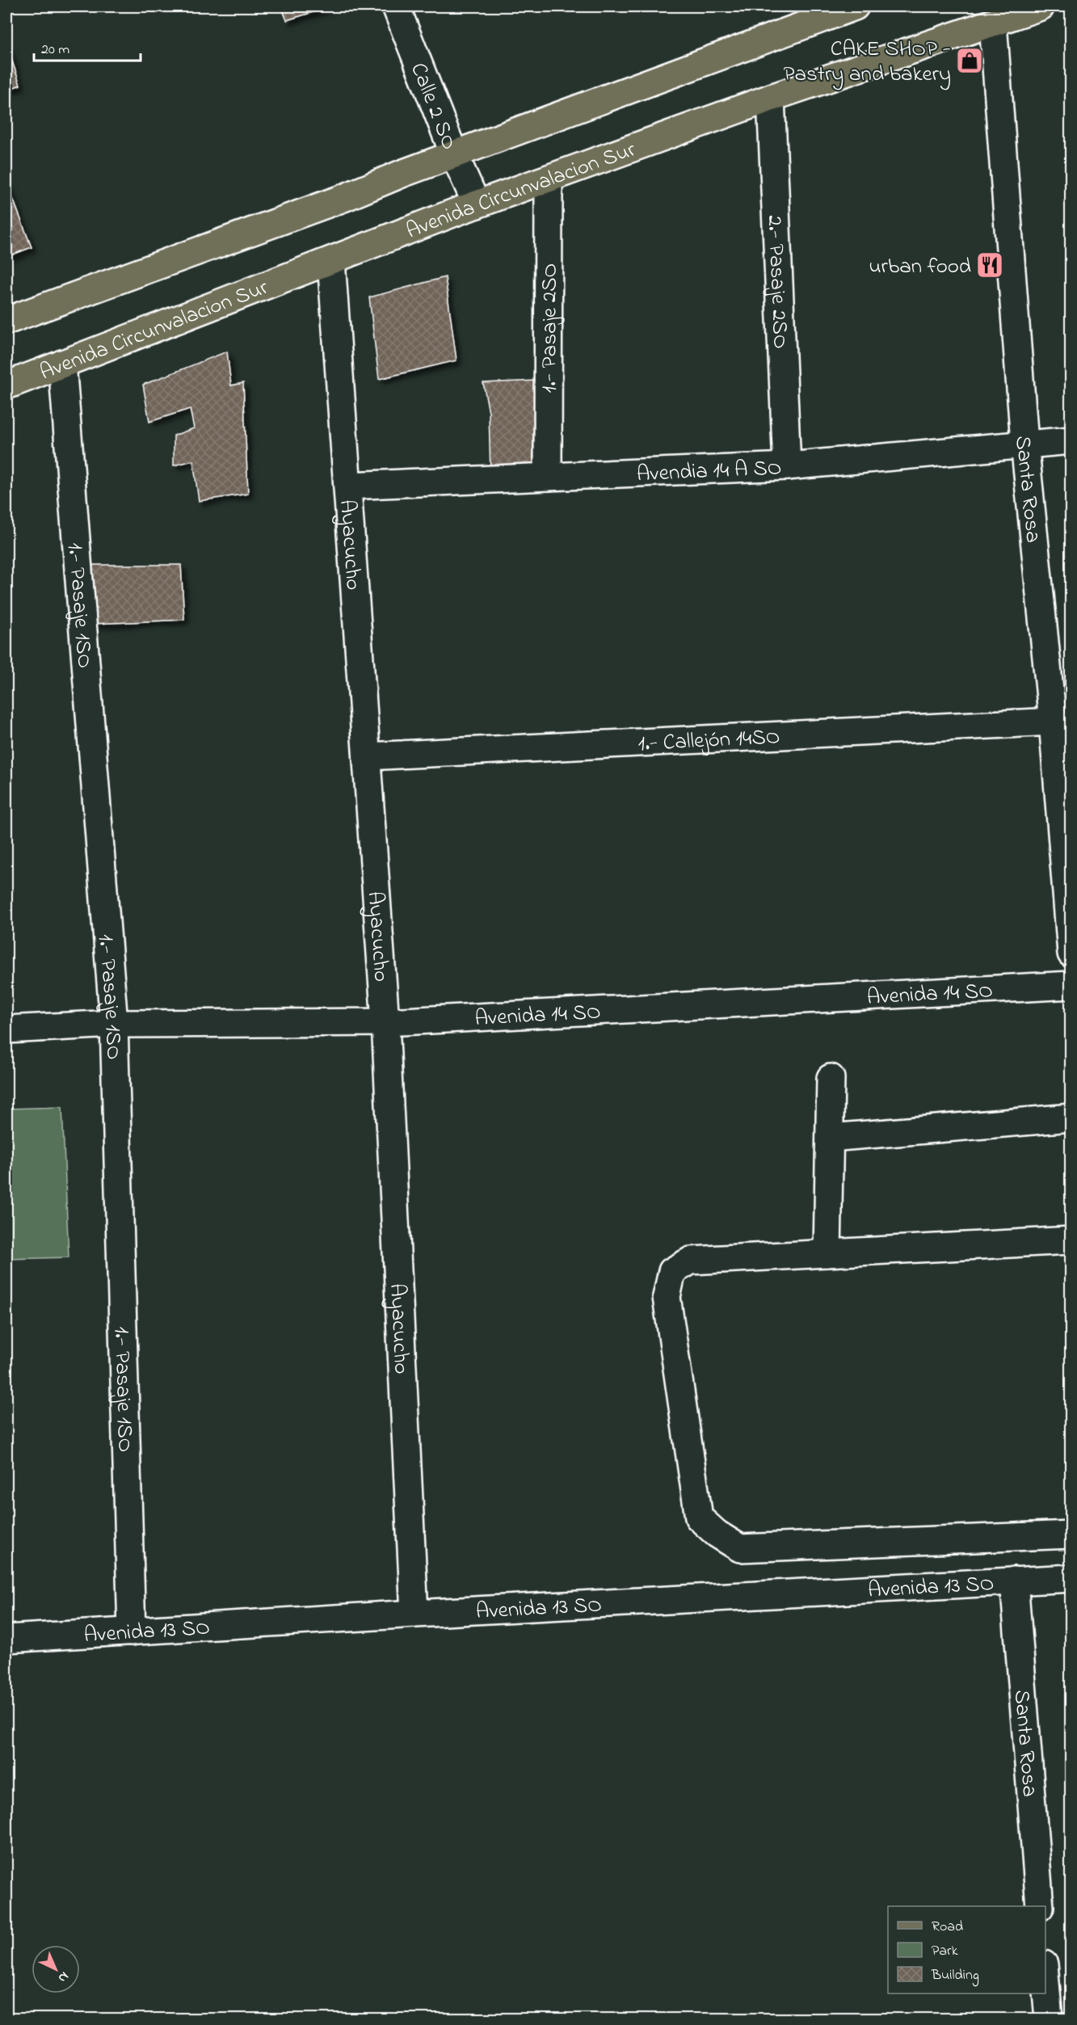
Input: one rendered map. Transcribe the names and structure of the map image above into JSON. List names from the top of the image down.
{
  "streets": {
    "main road": ["Avenida Circunvalacion Sur"],
    "street": [
      "Calle 2 SO",
      "2.- Pasaje 2SO",
      "1.- Pasaje 2SO",
      "Avendia 14 A SO",
      "Santa Rosa",
      "Ayacucho",
      "1.- Pasaje 1SO",
      "1.- Callejón 14SO",
      "Avenida 14 SO",
      "Avenida 13 SO"
    ]
  },
  "crossings": [
    ["Calle 2 SO", "Avenida Circunvalacion Sur"],
    ["Avenida Circunvalacion Sur", "2.- Pasaje 2SO"],
    ["Avenida Circunvalacion Sur", "1.- Pasaje 2SO"],
    ["Avenida Circunvalacion Sur", "Santa Rosa"],
    ["Avenida Circunvalacion Sur", "Ayacucho"],
    ["Avenida Circunvalacion Sur", "1.- Pasaje 1SO"],
    ["2.- Pasaje 2SO", "Avendia 14 A SO"],
    ["1.- Pasaje 2SO", "Avendia 14 A SO"],
    ["Avendia 14 A SO", "Santa Rosa"],
    ["Avendia 14 A SO", "Ayacucho"],
    ["Santa Rosa", "1.- Callejón 14SO"],
    ["Santa Rosa", "Avenida 13 SO"],
    ["Ayacucho", "1.- Callejón 14SO"],
    ["Ayacucho", "Avenida 14 SO"],
    ["Ayacucho", "Avenida 13 SO"],
    ["1.- Pasaje 1SO", "Avenida 14 SO"],
    ["1.- Pasaje 1SO", "Avenida 13 SO"]
  ],
  "places": {
    "shop": ["CAKE SHOP - Pastry and bakery"],
    "restaurant": ["urban food"]
  },
  "legend": ["Road", "Park", "Building"],
  "scale_bar": "20 m",
  "north": "bottom right"
}
